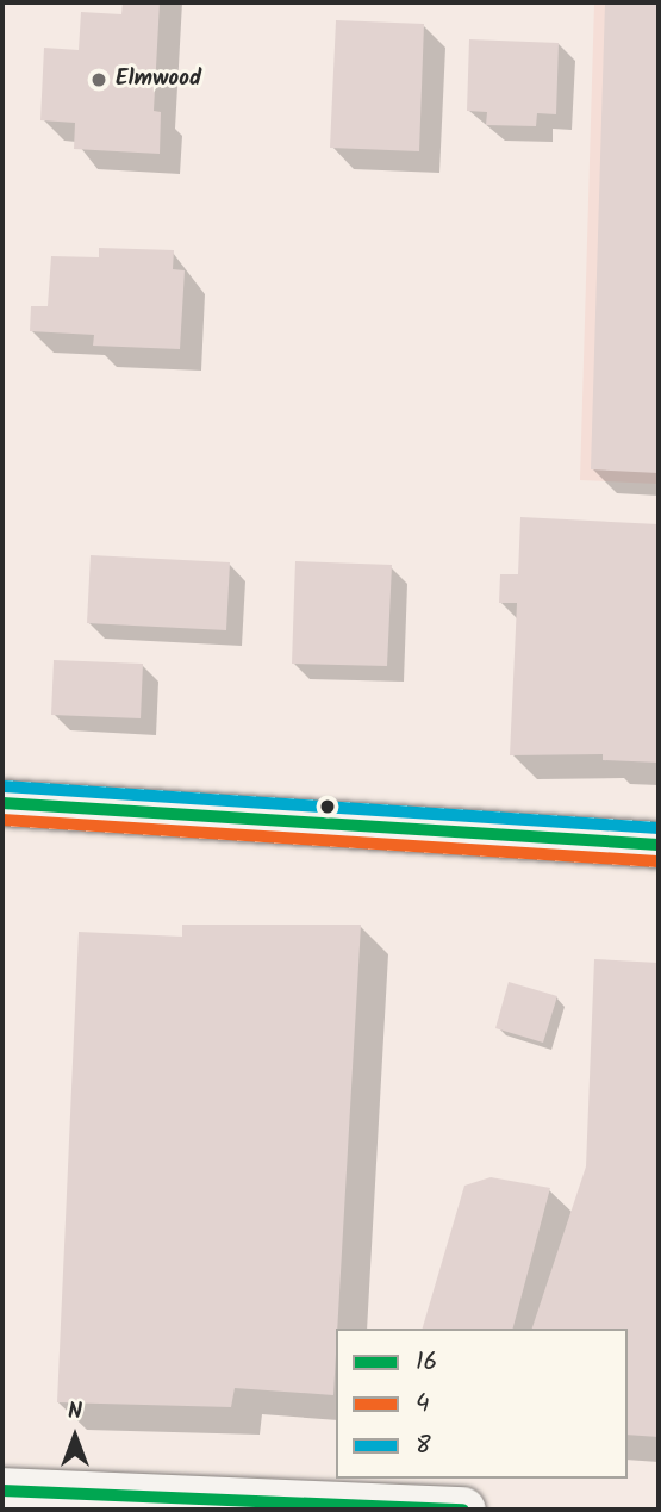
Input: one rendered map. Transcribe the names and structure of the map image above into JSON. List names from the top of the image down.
{
  "places": ["Elmwood"],
  "lines": ["transit line 8", "transit line 16", "transit line 4"],
  "legend": ["16", "4", "8"],
  "north": "top"
}
